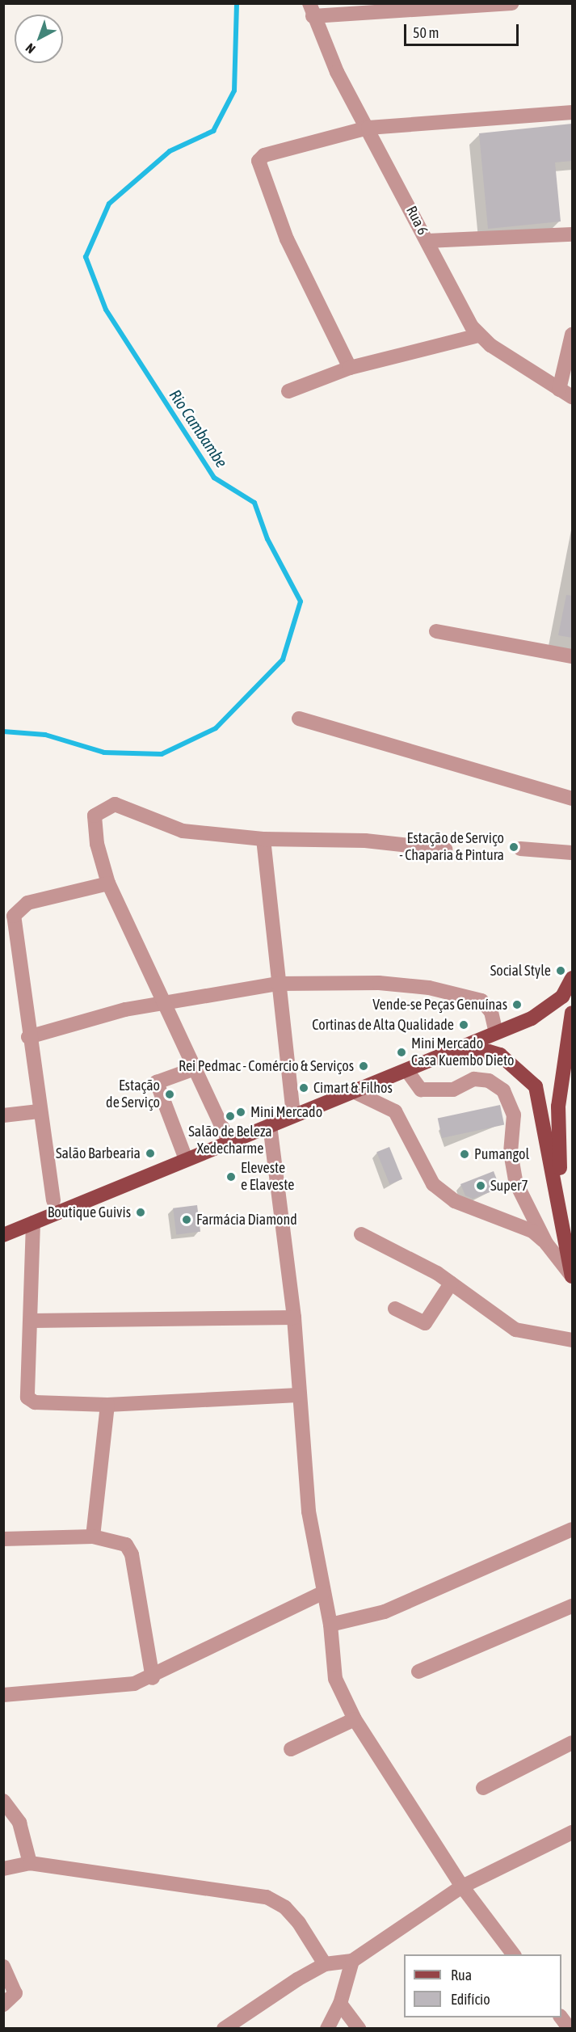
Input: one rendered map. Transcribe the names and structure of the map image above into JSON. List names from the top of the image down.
{
  "streets": {
    "street": ["Rua 6"]
  },
  "water": ["Rio Cambambe"],
  "places": [
    "Estação de Serviço - Chaparia & Pintura",
    "Social Style",
    "Vende-se Peças Genuínas",
    "Cortinas de Alta Qualidade",
    "Mini Mercado Casa Kuembo Dieto",
    "Rei Pedmac - Comércio & Serviços",
    "Cimart & Filhos",
    "Estação de Serviço",
    "Mini Mercado",
    "Salão de Beleza Xedecharme",
    "Salão Barbearia",
    "Pumangol",
    "Eleveste e Elaveste",
    "Super7",
    "Boutique Guivis",
    "Farmácia Diamond"
  ],
  "legend": ["Rua", "Edifício"],
  "scale_bar": "50 m",
  "north": "bottom left"
}
